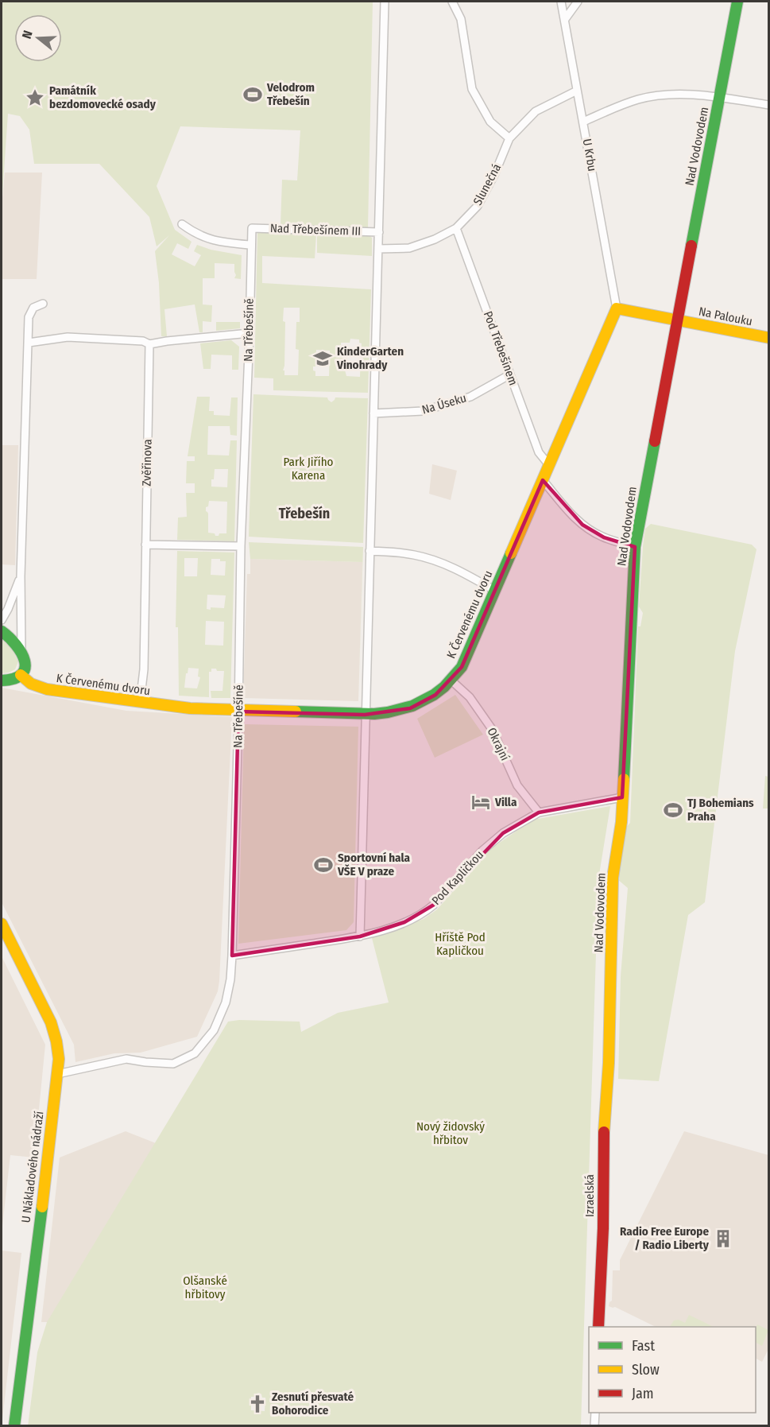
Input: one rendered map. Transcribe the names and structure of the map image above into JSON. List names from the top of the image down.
{
  "streets": {
    "street": [
      "Nad Vodovodem",
      "U Krbu",
      "Slunečná",
      "Nad Třebešínem III",
      "Na Palouku",
      "Na Třebešíně",
      "Pod Třebešínem",
      "Na Úseku",
      "Zvěřinova",
      "K Červenému dvoru",
      "Okrajní",
      "Pod Kapličkou",
      "U Nákladového nádraží",
      "Izraelská"
    ]
  },
  "crossings": [
    ["Nad Vodovodem", "Na Palouku"],
    ["Nad Vodovodem", "Pod Kapličkou"],
    ["Nad Vodovodem", "Izraelská"],
    ["U Krbu", "Slunečná"],
    ["U Krbu", "K Červenému dvoru"],
    ["Slunečná", "Pod Třebešínem"],
    ["Nad Třebešínem III", "Na Třebešíně"],
    ["Na Třebešíně", "K Červenému dvoru"],
    ["Na Třebešíně", "Pod Kapličkou"],
    ["Na Třebešíně", "U Nákladového nádraží"],
    ["Pod Třebešínem", "Na Úseku"],
    ["Pod Třebešínem", "K Červenému dvoru"],
    ["Zvěřinova", "K Červenému dvoru"],
    ["K Červenému dvoru", "Okrajní"],
    ["Okrajní", "Pod Kapličkou"]
  ],
  "districts": ["Třebešín"],
  "parks": [
    "Park Jiřího Karena",
    "Hříště Pod Kapličkou",
    "Nový židovský hřbitov",
    "Olšanské hřbitovy"
  ],
  "places": {
    "sports": ["Velodrom Třebešín", "TJ Bohemians Praha", "Sportovní hala VŠE V praze"],
    "place": ["Památník bezdomovecké osady"],
    "school or university": ["KinderGarten Vinohrady"],
    "hotel": ["Villa"],
    "building": ["Radio Free Europe / Radio Liberty"],
    "church": ["Zesnutí přesvaté Bohorodice"]
  },
  "legend": ["Fast", "Slow", "Jam"],
  "north": "left"
}
